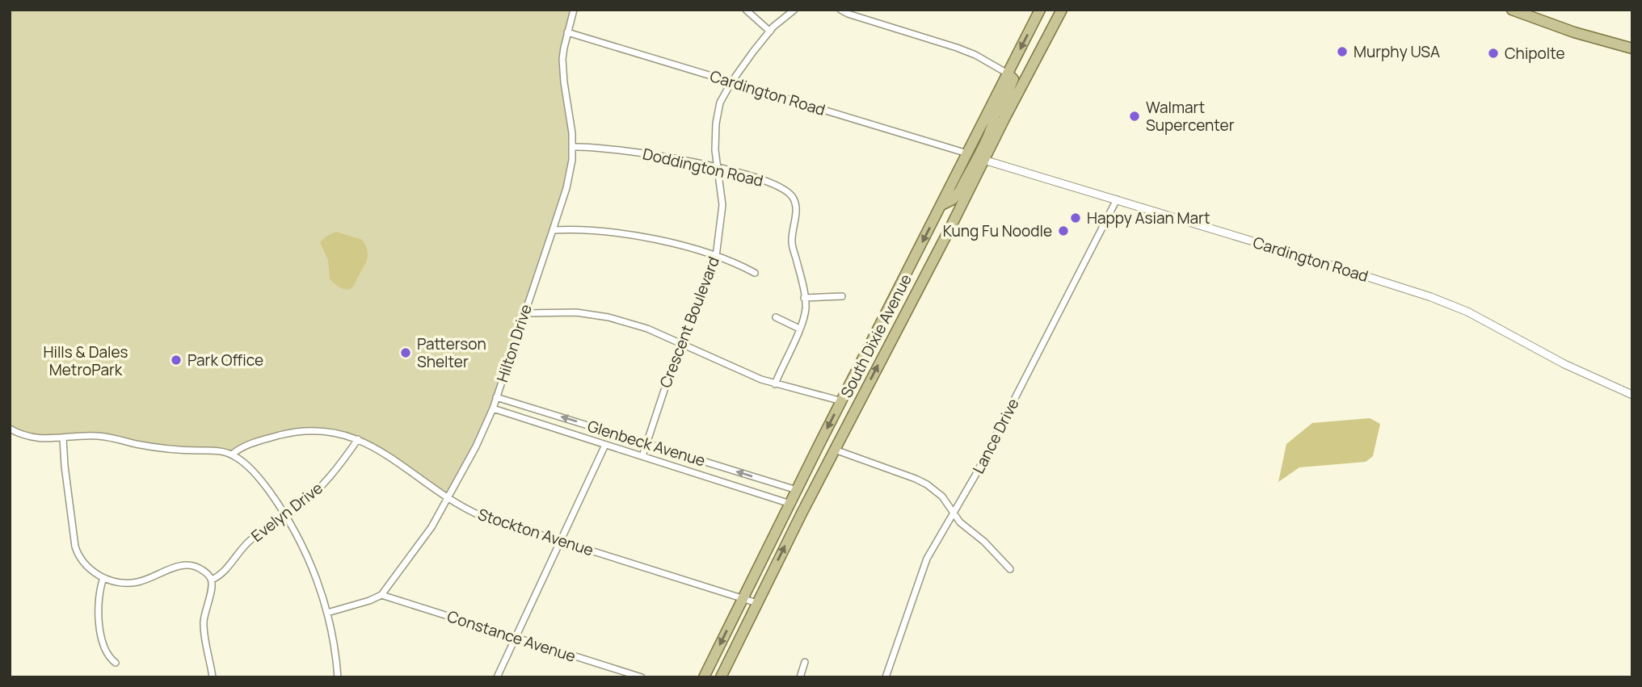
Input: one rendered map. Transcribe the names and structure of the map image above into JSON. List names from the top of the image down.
{
  "streets": {
    "main road": ["South Dixie Avenue"],
    "street": [
      "Cardington Road",
      "Doddington Road",
      "Crescent Boulevard",
      "Hilton Drive",
      "Lance Drive",
      "Glenbeck Avenue",
      "Evelyn Drive",
      "Stockton Avenue",
      "Constance Avenue"
    ]
  },
  "crossings": [
    ["Cardington Road", "Crescent Boulevard"],
    ["Cardington Road", "South Dixie Avenue"],
    ["Cardington Road", "Hilton Drive"],
    ["Cardington Road", "Lance Drive"],
    ["Doddington Road", "Crescent Boulevard"],
    ["Doddington Road", "Hilton Drive"],
    ["Crescent Boulevard", "Glenbeck Avenue"],
    ["South Dixie Avenue", "Glenbeck Avenue"],
    ["South Dixie Avenue", "Stockton Avenue"],
    ["Hilton Drive", "Glenbeck Avenue"],
    ["Hilton Drive", "Stockton Avenue"],
    ["Hilton Drive", "Constance Avenue"],
    ["Evelyn Drive", "Stockton Avenue"]
  ],
  "parks": ["Hills & Dales MetroPark"],
  "places": [
    "Murphy USA",
    "Chipolte",
    "Walmart Supercenter",
    "Happy Asian Mart",
    "Kung Fu Noodle",
    "Patterson Shelter",
    "Park Office"
  ]
}
